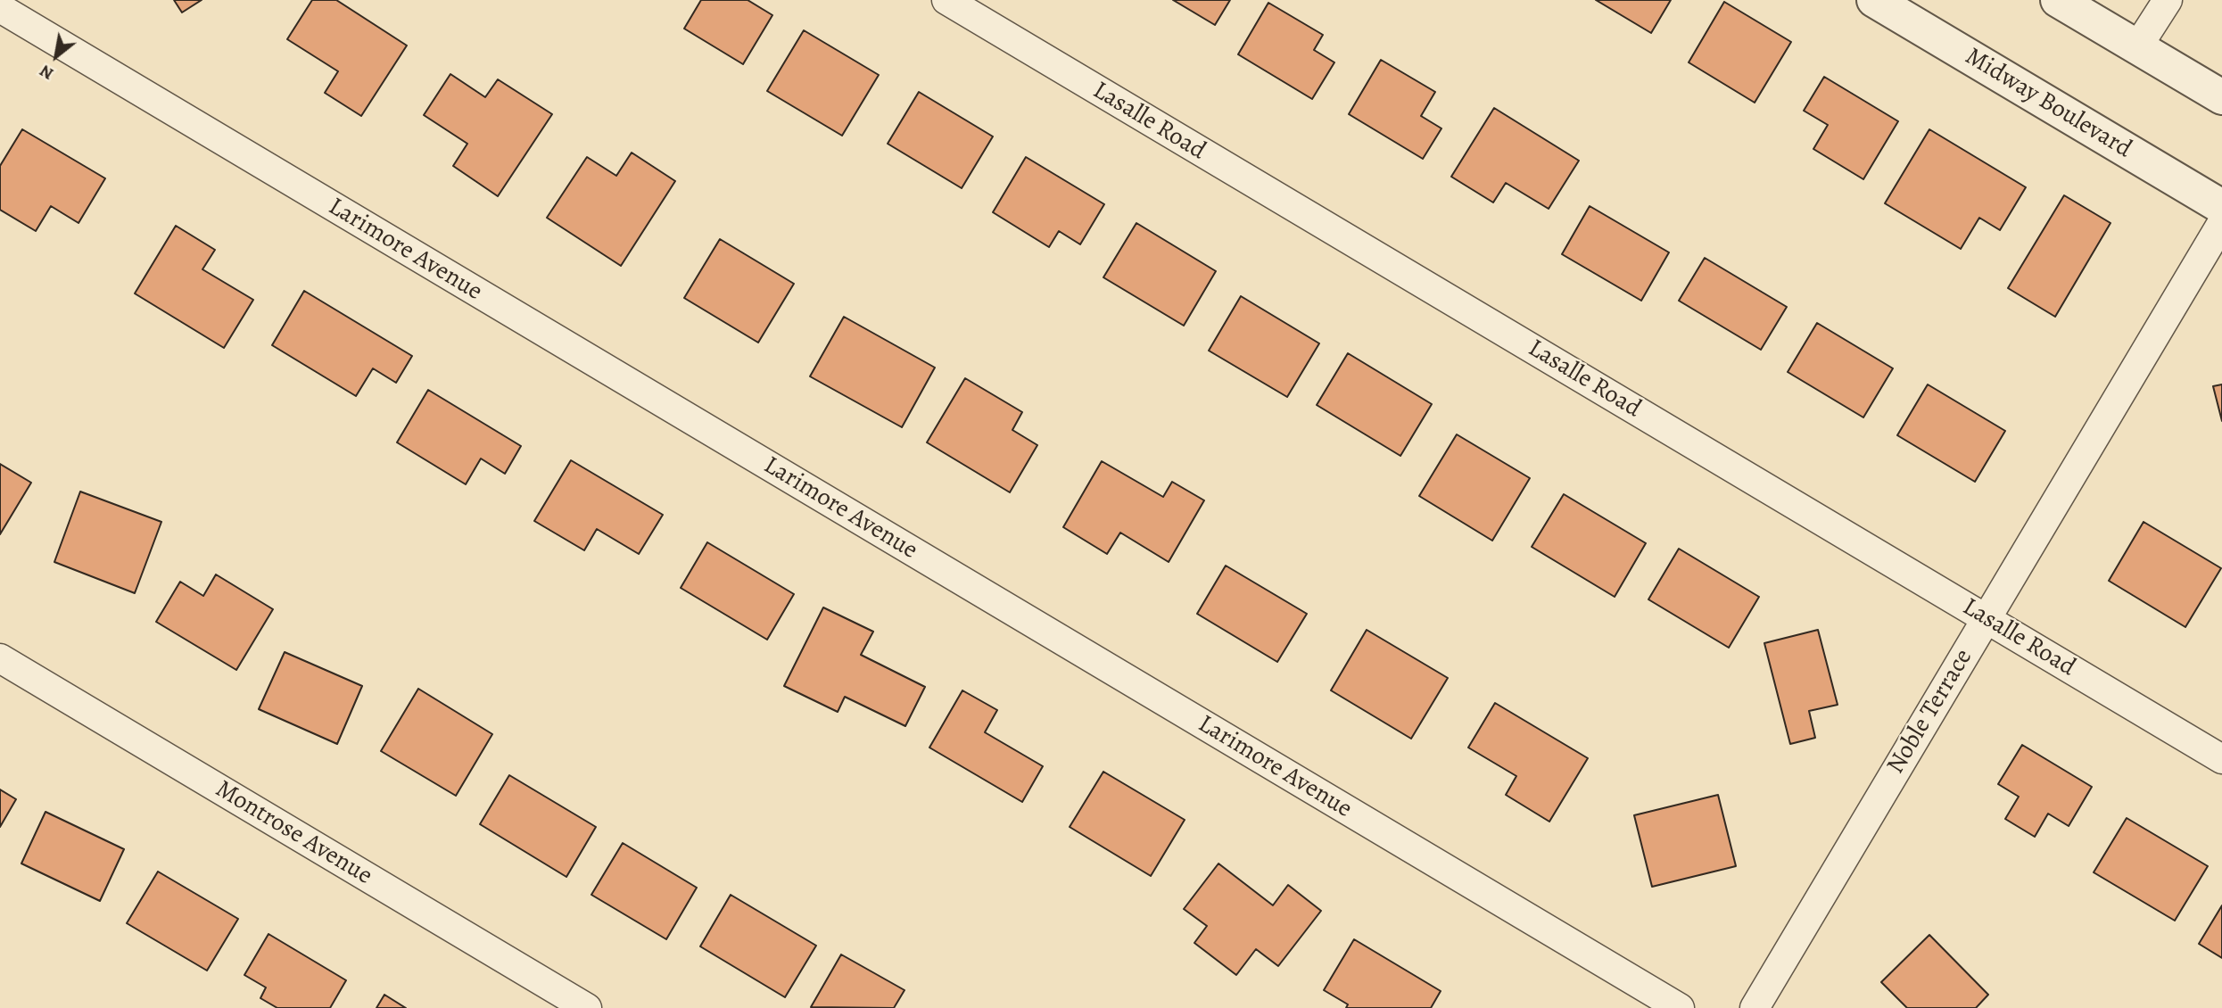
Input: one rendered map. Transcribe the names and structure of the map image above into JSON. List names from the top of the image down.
{
  "streets": {
    "street": [
      "Midway Boulevard",
      "Lasalle Road",
      "Larimore Avenue",
      "Noble Terrace",
      "Montrose Avenue"
    ]
  },
  "crossings": [
    ["Lasalle Road", "Noble Terrace"]
  ],
  "north": "bottom left"
}
